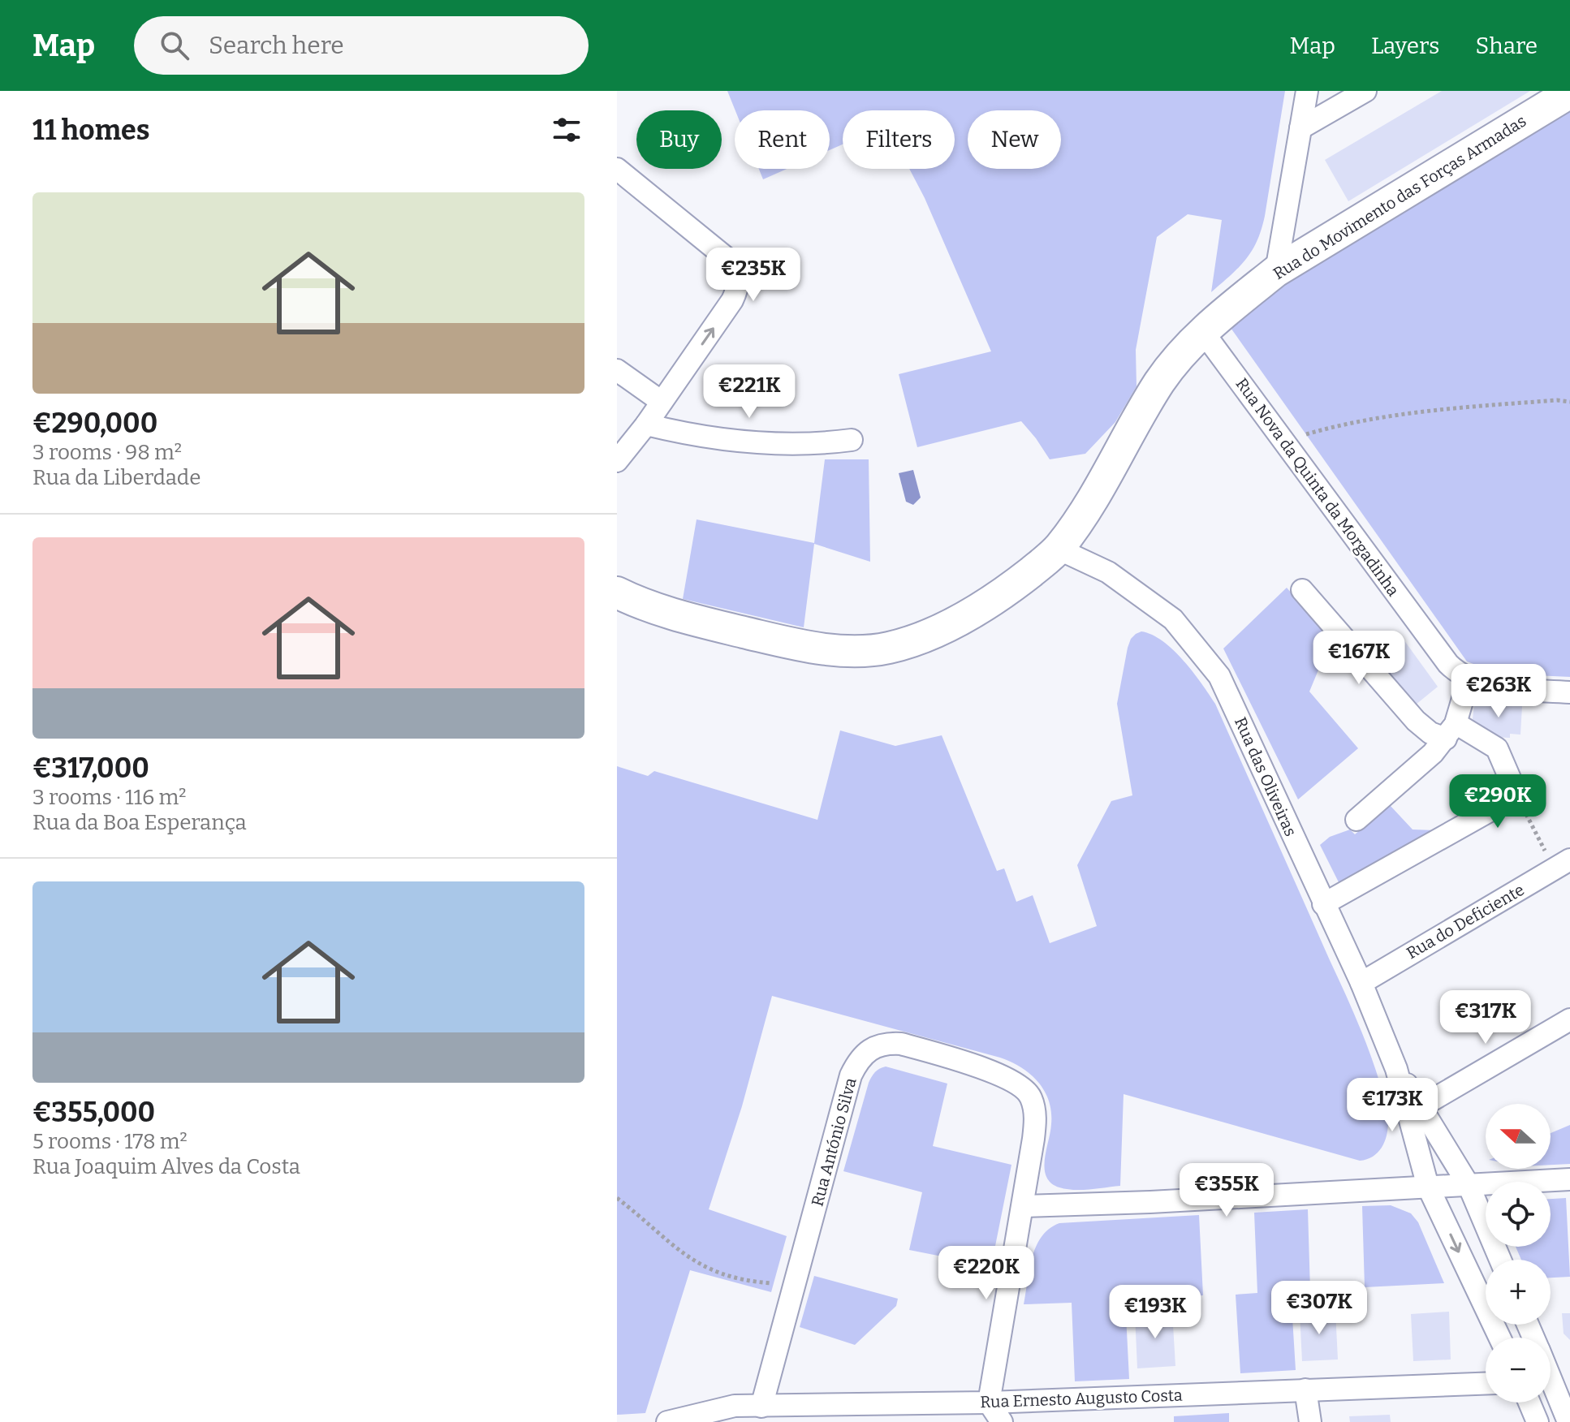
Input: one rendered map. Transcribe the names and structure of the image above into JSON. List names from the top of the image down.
{
  "streets": {
    "main road": ["Rua do Movimento das Forças Armadas"],
    "street": [
      "Rua Nova da Quinta da Morgadinha",
      "Rua das Oliveiras",
      "Rua do Deficiente",
      "Rua António Silva",
      "Rua Ernesto Augusto Costa"
    ]
  },
  "crossings": [
    ["Rua do Movimento das Forças Armadas", "Rua Nova da Quinta da Morgadinha"],
    ["Rua do Movimento das Forças Armadas", "Rua das Oliveiras"],
    ["Rua das Oliveiras", "Rua do Deficiente"],
    ["Rua António Silva", "Rua Ernesto Augusto Costa"]
  ],
  "north": "left",
  "page": {
    "header": "Map",
    "search": "Search here",
    "nav": ["Map", "Layers", "Share"],
    "heading": "11 homes",
    "chip": [
      "Buy",
      "Rent",
      "Filters",
      "New"
    ],
    "list": [
      {
        "name": "€290,000",
        "note": "3 rooms · 98 m² · Rua da Liberdade"
      },
      {
        "name": "€317,000",
        "note": "3 rooms · 116 m² · Rua da Boa Esperança"
      },
      {
        "name": "€355,000",
        "note": "5 rooms · 178 m² · Rua Joaquim Alves da Costa"
      }
    ],
    "price": [
      "€235K",
      "€221K",
      "€167K",
      "€263K",
      "€290K",
      "€317K",
      "€173K",
      "€355K",
      "€220K",
      "€307K",
      "€193K"
    ],
    "map_buttons": ["+", "−"]
  }
}
